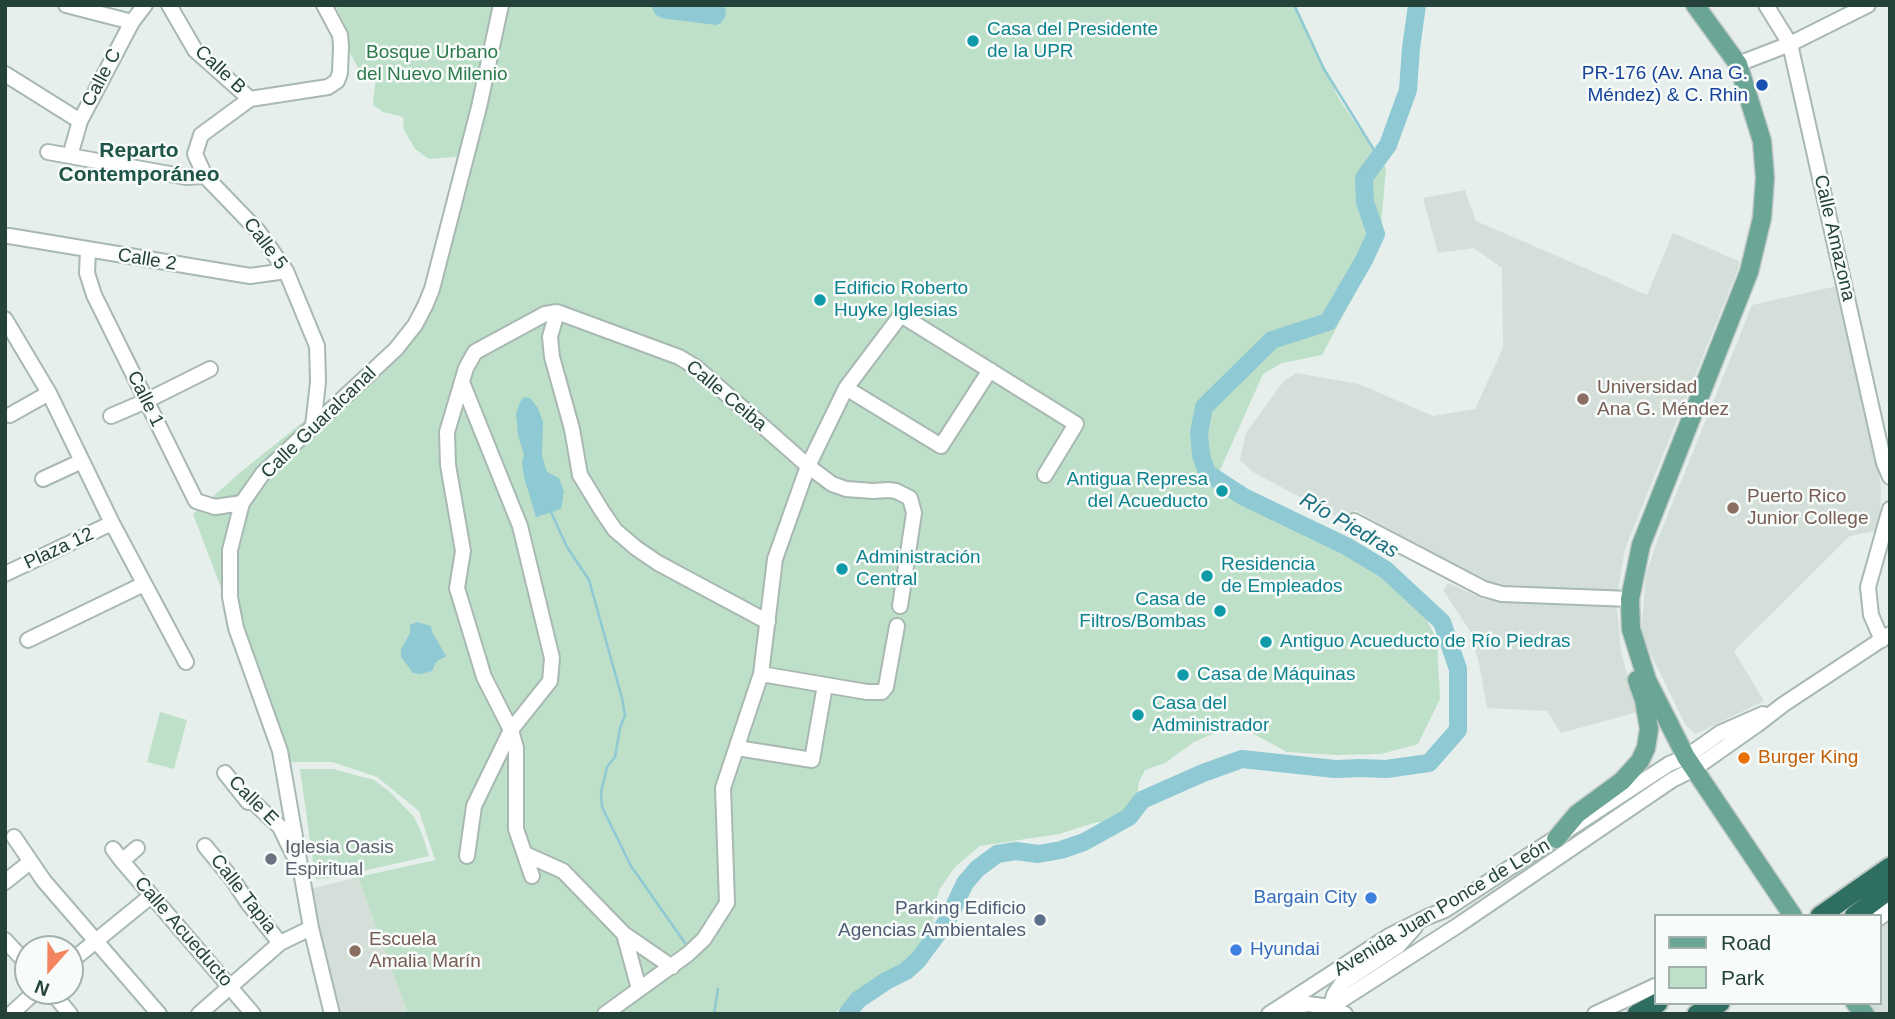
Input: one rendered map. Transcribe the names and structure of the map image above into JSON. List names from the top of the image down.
{
  "streets": {
    "street": [
      "Calle B",
      "Calle C",
      "Calle Amazona",
      "Calle 5",
      "Calle 2",
      "Calle Ceiba",
      "Calle 1",
      "Calle Guaralcanal",
      "Plaza 12",
      "Calle E",
      "Calle Tapia",
      "Avenida Juan Ponce de León",
      "Calle Acueducto"
    ]
  },
  "crossings": [
    ["Calle 5", "Calle 2"],
    ["Calle 5", "Calle Guaralcanal"],
    ["Calle 2", "Calle 1"],
    ["Calle 1", "Calle Guaralcanal"],
    ["Calle Guaralcanal", "Calle E"]
  ],
  "districts": ["Reparto Contemporáneo"],
  "water": ["Río Piedras"],
  "parks": ["Bosque Urbano del Nuevo Milenio"],
  "places": [
    "Casa del Presidente de la UPR",
    "PR-176 (Av. Ana G. Méndez) & C. Rhin",
    "Edificio Roberto Huyke Iglesias",
    "Universidad Ana G. Méndez",
    "Antigua Represa del Acueducto",
    "Puerto Rico Junior College",
    "Administración Central",
    "Residencia de Empleados",
    "Casa de Filtros/Bombas",
    "Antiguo Acueducto de Río Piedras",
    "Casa de Máquinas",
    "Casa del Administrador",
    "Burger King",
    "Iglesia Oasis Espiritual",
    "Bargain City",
    "Parking Edificio Agencias Ambientales",
    "Hyundai",
    "Escuela Amalia Marín"
  ],
  "legend": ["Road", "Park"],
  "north": "bottom"
}
